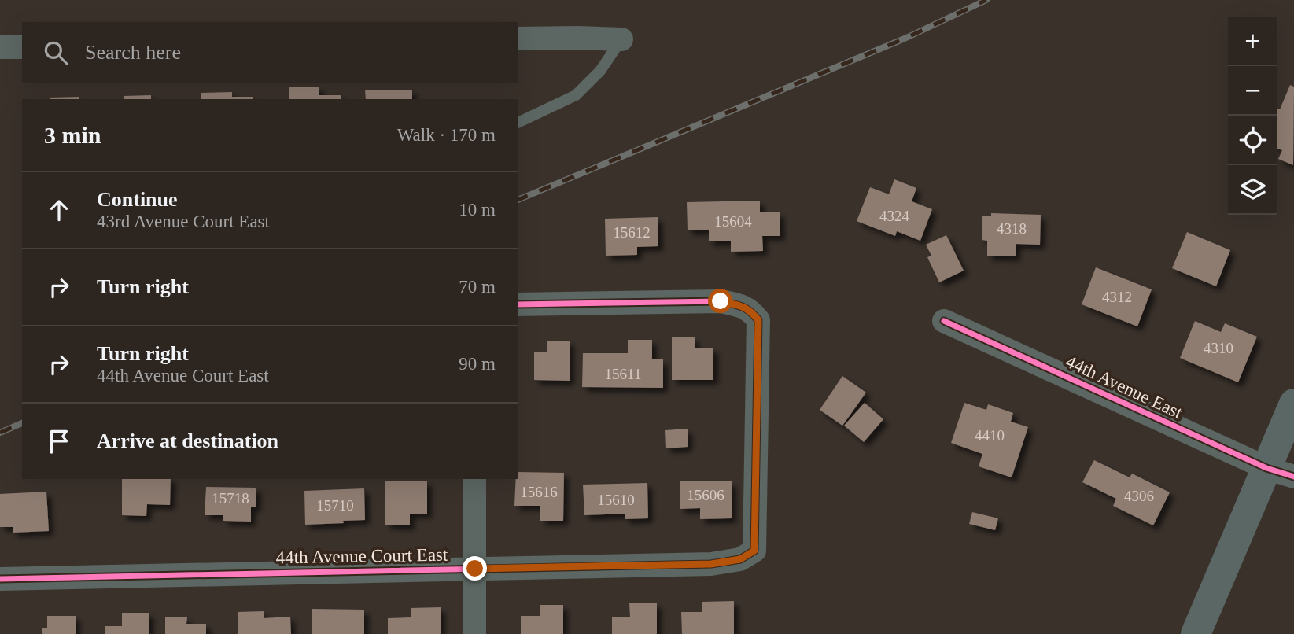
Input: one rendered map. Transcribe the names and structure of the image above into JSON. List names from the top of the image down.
{
  "streets": {
    "street": ["44th Avenue East", "44th Avenue Court East"]
  },
  "house_numbers": [
    "4324",
    "15604",
    "4318",
    "15612",
    "4312",
    "4310",
    "15611",
    "4410",
    "15616",
    "15606",
    "4306",
    "15718",
    "15610",
    "15710"
  ],
  "page": {
    "map_buttons": ["+", "−"],
    "search": "Search here",
    "heading": ["3 min", "Walk · 170 m"],
    "list": [
      ["Continue", "43rd Avenue Court East", "10 m"],
      ["Turn right", "70 m"],
      ["Turn right", "44th Avenue Court East", "90 m"],
      "Arrive at destination"
    ]
  }
}
